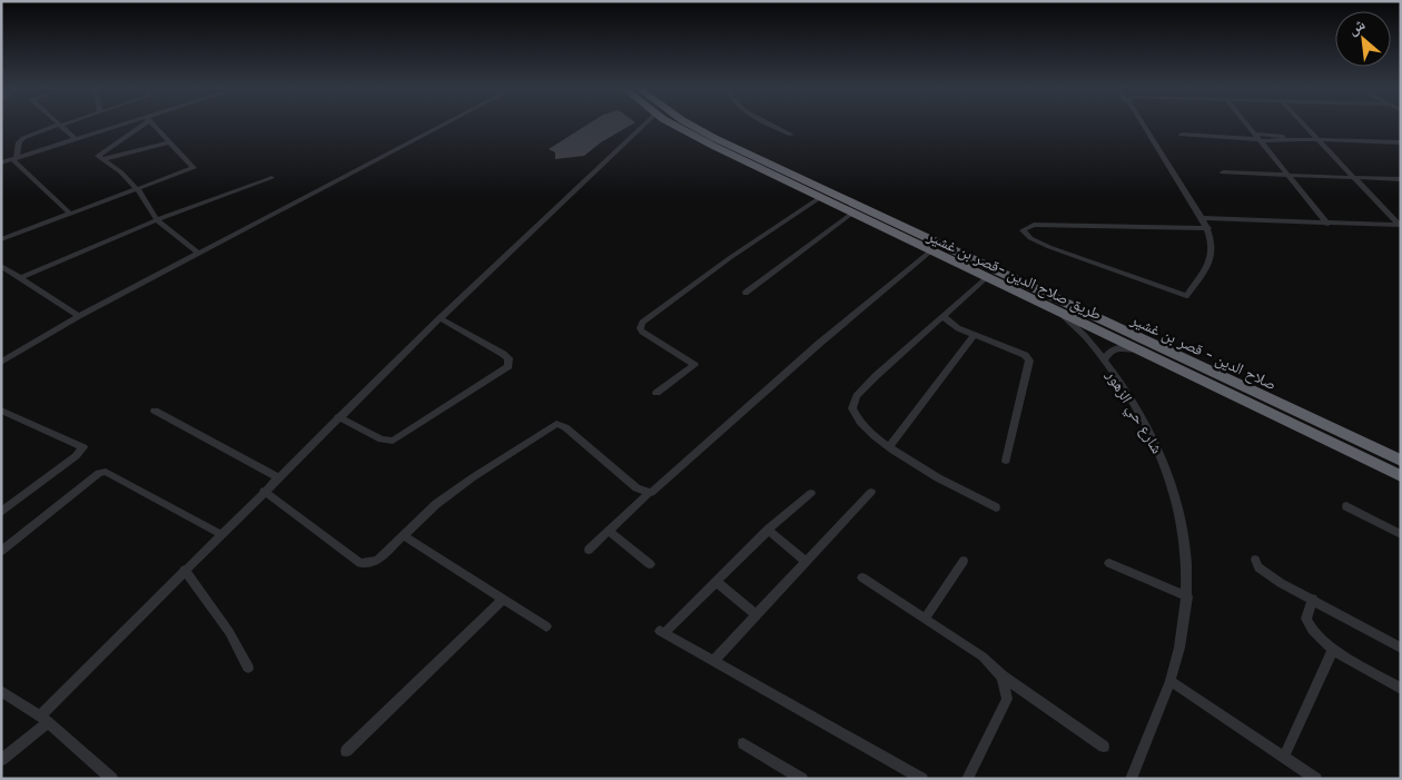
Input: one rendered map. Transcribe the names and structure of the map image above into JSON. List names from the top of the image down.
{
  "streets": {
    "highway": ["طريق صلاح الدين -قصر بن غشير", "صلاح الدين - قصر بن غشير"],
    "street": ["شارع حي الزهور"]
  },
  "crossings": [
    ["طريق صلاح الدين -قصر بن غشير", "صلاح الدين - قصر بن غشير"],
    ["طريق صلاح الدين -قصر بن غشير", "شارع حي الزهور"]
  ],
  "north": "top left"
}
